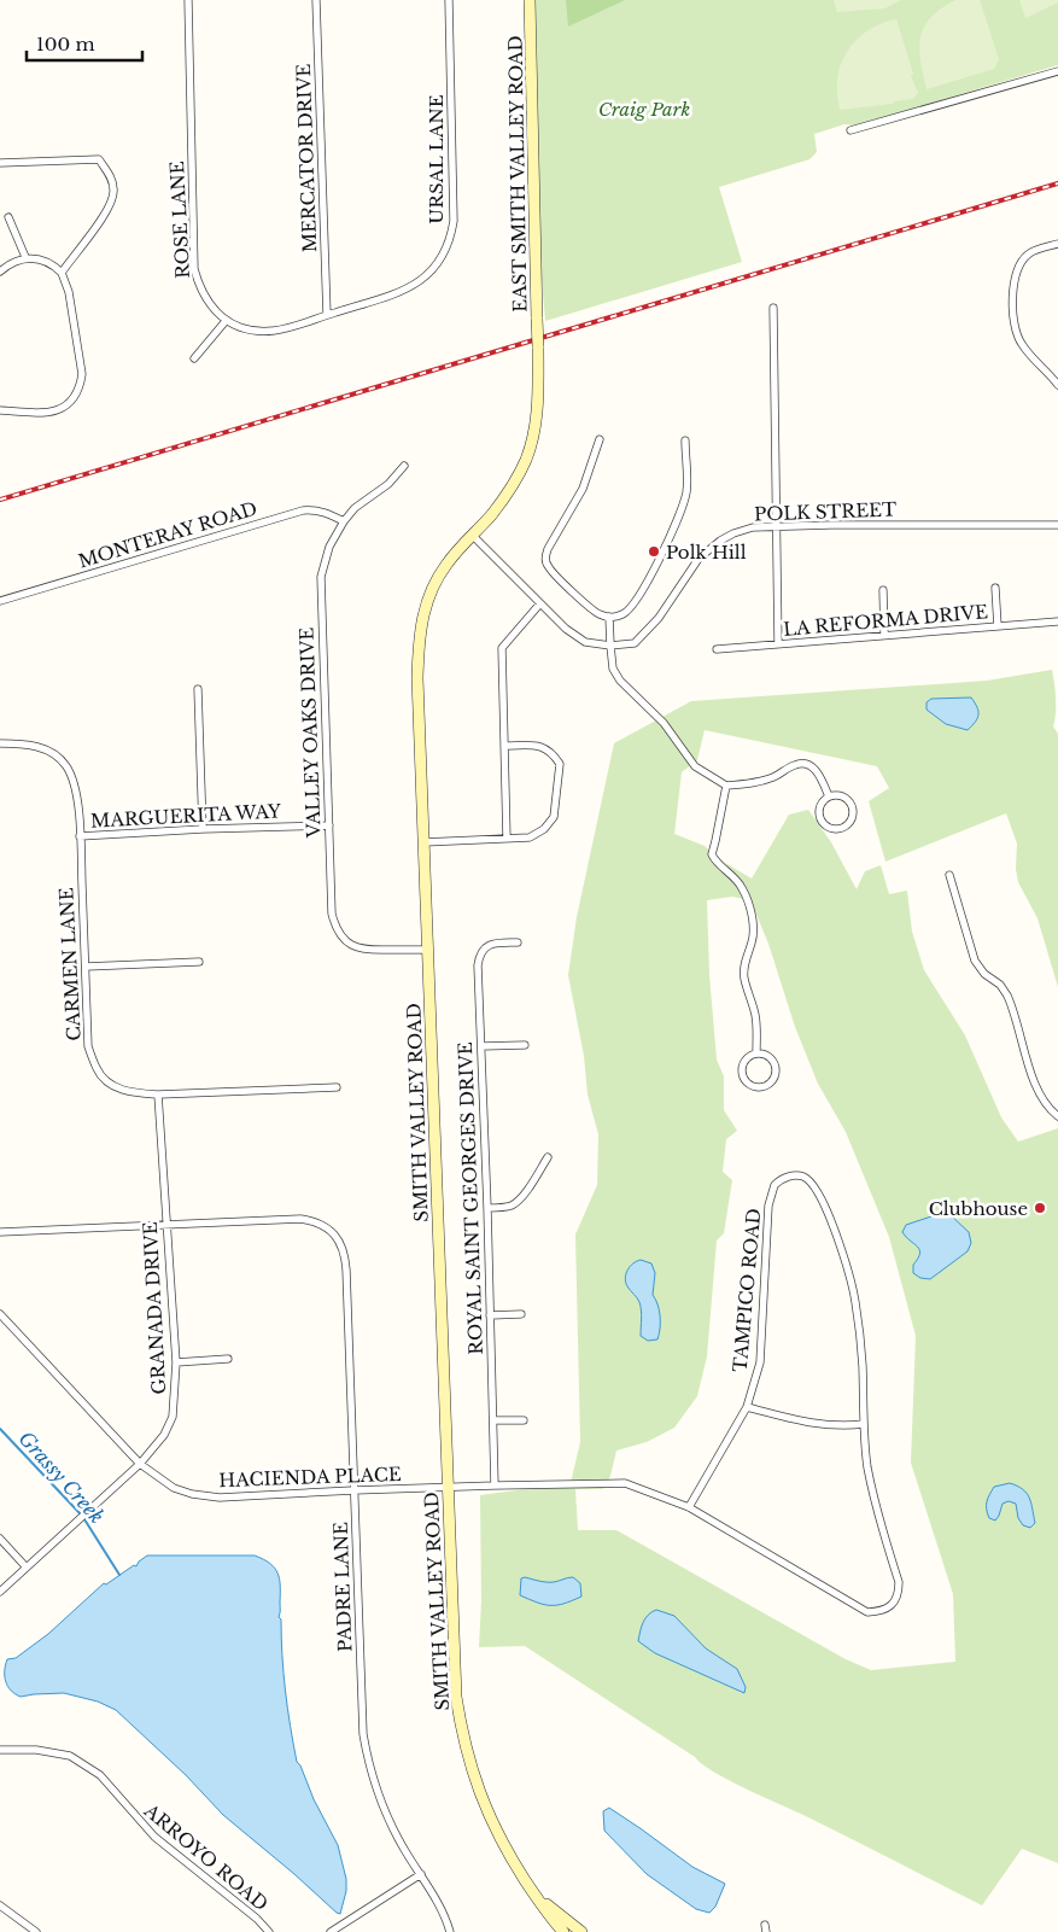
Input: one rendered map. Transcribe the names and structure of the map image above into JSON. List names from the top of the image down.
{
  "streets": {
    "main road": ["EAST SMITH VALLEY ROAD", "SMITH VALLEY ROAD"],
    "street": [
      "MERCATOR DRIVE",
      "URSAL LANE",
      "ROSE LANE",
      "POLK STREET",
      "MONTERAY ROAD",
      "LA REFORMA DRIVE",
      "VALLEY OAKS DRIVE",
      "MARGUERITA WAY",
      "CARMEN LANE",
      "ROYAL SAINT GEORGES DRIVE",
      "TAMPICO ROAD",
      "GRANADA DRIVE",
      "HACIENDA PLACE",
      "PADRE LANE",
      "ARROYO ROAD"
    ]
  },
  "crossings": [
    ["MERCATOR DRIVE", "URSAL LANE"],
    ["MERCATOR DRIVE", "ROSE LANE"],
    ["URSAL LANE", "ROSE LANE"],
    ["EAST SMITH VALLEY ROAD", "SMITH VALLEY ROAD"],
    ["POLK STREET", "SMITH VALLEY ROAD"],
    ["MONTERAY ROAD", "VALLEY OAKS DRIVE"],
    ["VALLEY OAKS DRIVE", "MARGUERITA WAY"],
    ["VALLEY OAKS DRIVE", "SMITH VALLEY ROAD"],
    ["MARGUERITA WAY", "CARMEN LANE"],
    ["CARMEN LANE", "GRANADA DRIVE"],
    ["SMITH VALLEY ROAD", "HACIENDA PLACE"],
    ["ROYAL SAINT GEORGES DRIVE", "HACIENDA PLACE"],
    ["TAMPICO ROAD", "HACIENDA PLACE"],
    ["GRANADA DRIVE", "HACIENDA PLACE"],
    ["GRANADA DRIVE", "PADRE LANE"],
    ["HACIENDA PLACE", "PADRE LANE"]
  ],
  "water": ["Grassy Creek"],
  "parks": ["Craig Park"],
  "places": ["Polk Hill", "Clubhouse"],
  "scale_bar": "100 m"
}
